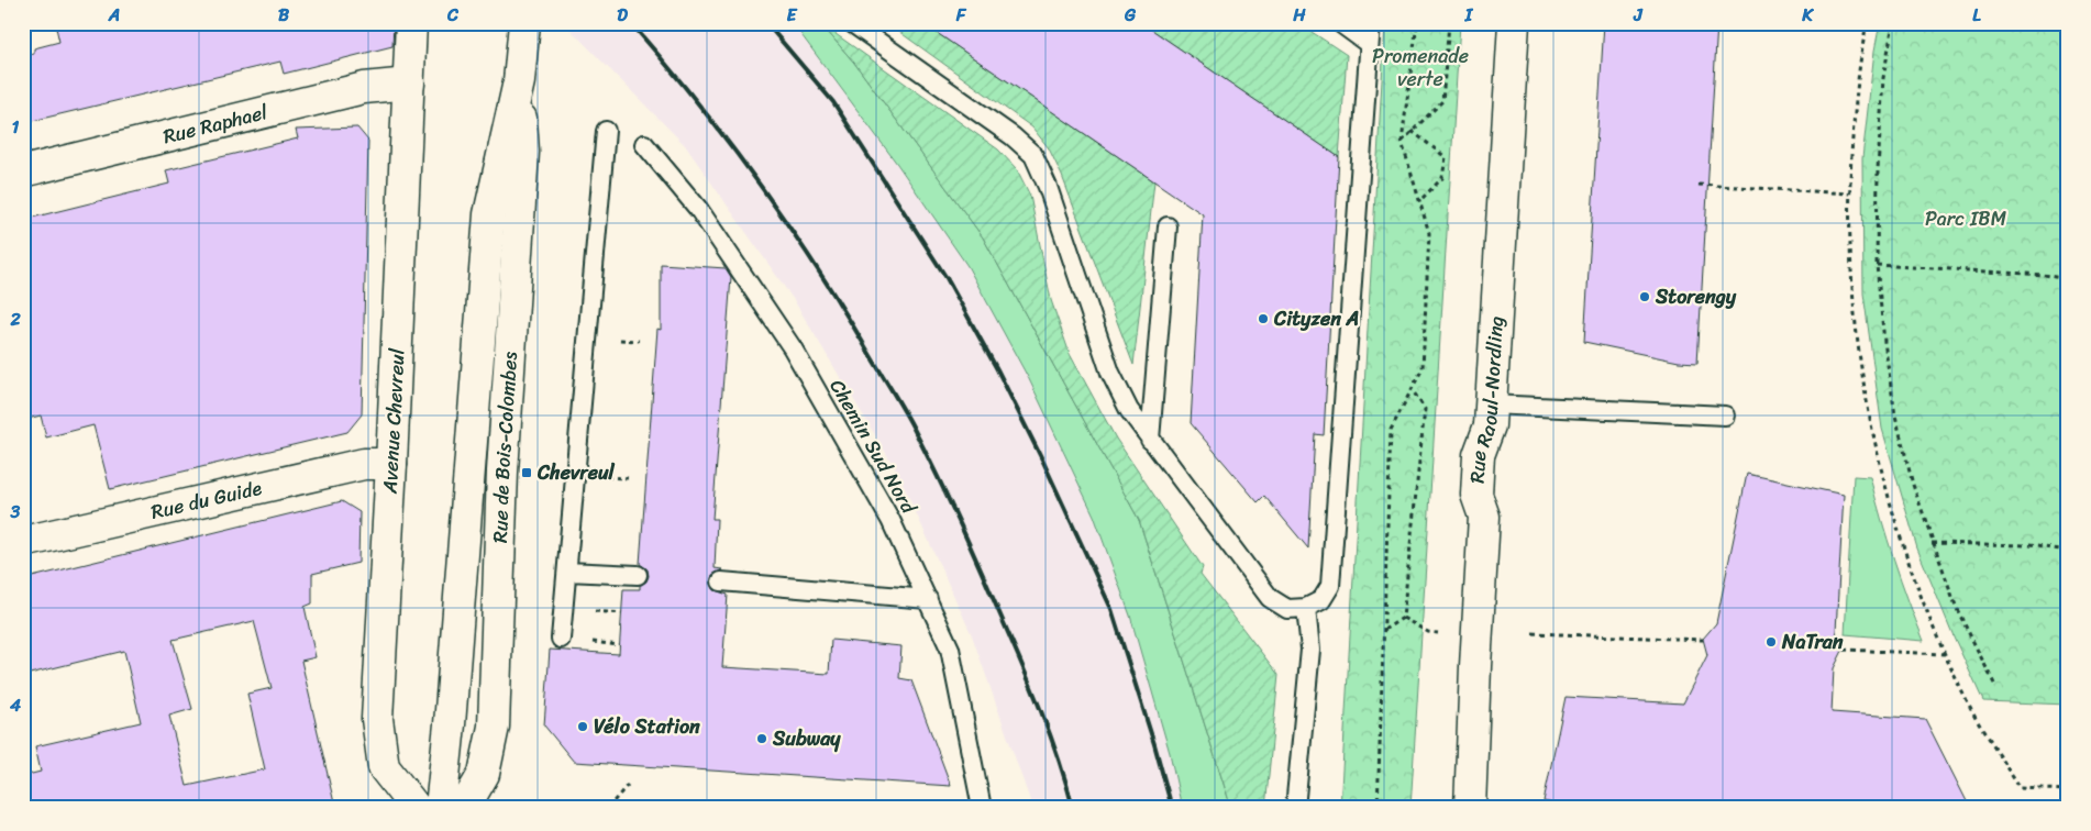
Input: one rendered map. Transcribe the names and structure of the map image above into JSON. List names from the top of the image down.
{
  "streets": {
    "street": [
      "Rue Raphael",
      "Rue Raoul-Nordling",
      "Avenue Chevreul",
      "Rue de Bois-Colombes",
      "Rue du Guide"
    ],
    "lane": ["Chemin Sud Nord"]
  },
  "crossings": [
    ["Rue Raphael", "Avenue Chevreul"],
    ["Avenue Chevreul", "Rue du Guide"]
  ],
  "parks": ["Promenade verte", "Parc IBM"],
  "places": {
    "other": [
      "Storengy",
      "Cityzen A",
      "NaTran",
      "Vélo Station",
      "Subway"
    ],
    "transit": ["Chevreul"]
  },
  "grid": {
    "columns": [
      "A",
      "B",
      "C",
      "D",
      "E",
      "F",
      "G",
      "H",
      "I",
      "J",
      "K",
      "L"
    ],
    "rows": [
      "1",
      "2",
      "3",
      "4"
    ]
  }
}
